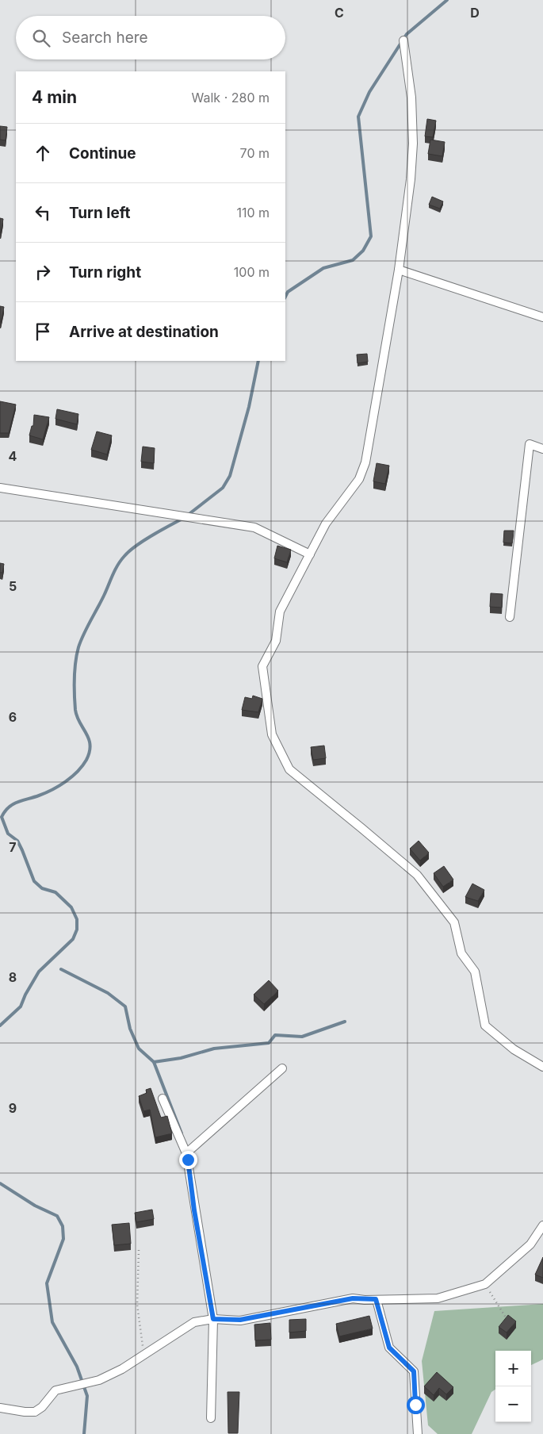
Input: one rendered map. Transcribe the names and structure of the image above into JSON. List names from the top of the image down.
{
  "page": {
    "search": "Search here",
    "heading": ["4 min", "Walk · 280 m"],
    "list": [
      ["Continue", "70 m"],
      ["Turn left", "110 m"],
      ["Turn right", "100 m"],
      "Arrive at destination"
    ],
    "map_buttons": ["+", "−"]
  },
  "grid": {
    "columns": ["C", "D"],
    "rows": [
      "4",
      "5",
      "6",
      "7",
      "8",
      "9"
    ]
  }
}
